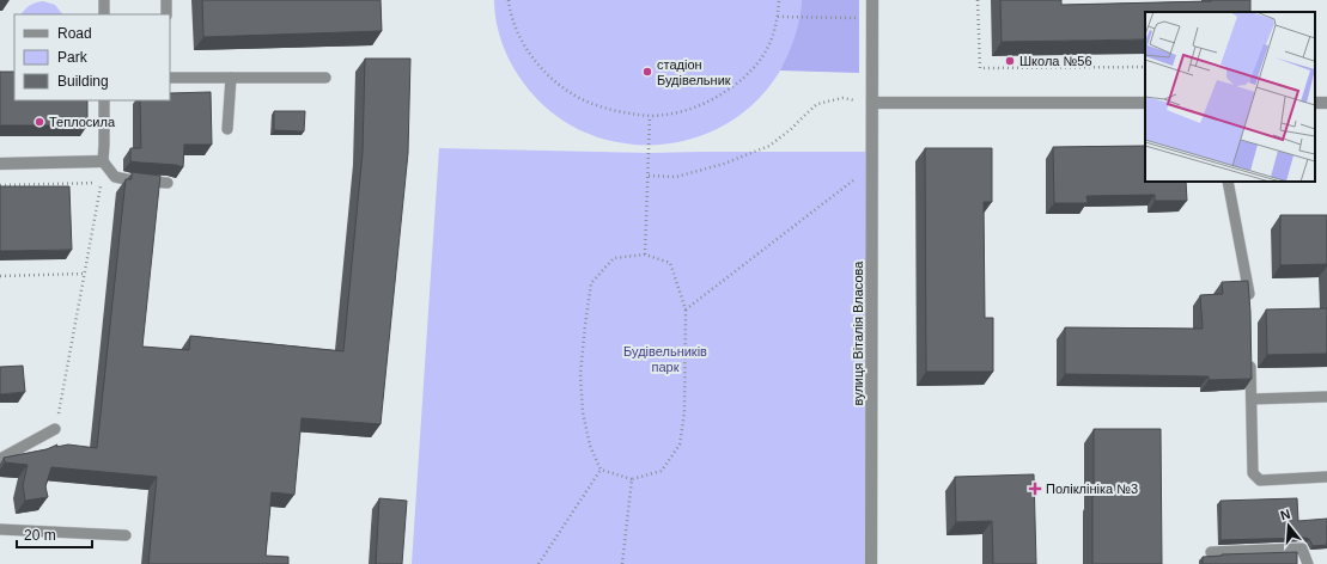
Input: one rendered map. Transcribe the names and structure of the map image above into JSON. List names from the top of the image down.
{
  "streets": {
    "street": ["вулиця Віталія Власова"]
  },
  "parks": ["Будівельників парк"],
  "places": {
    "other": ["Школа №56", "стадіон Будівельник", "Теплосила"],
    "health": ["Поліклініка №3"]
  },
  "legend": ["Road", "Park", "Building"],
  "scale_bar": "20 m",
  "north": "top"
}
